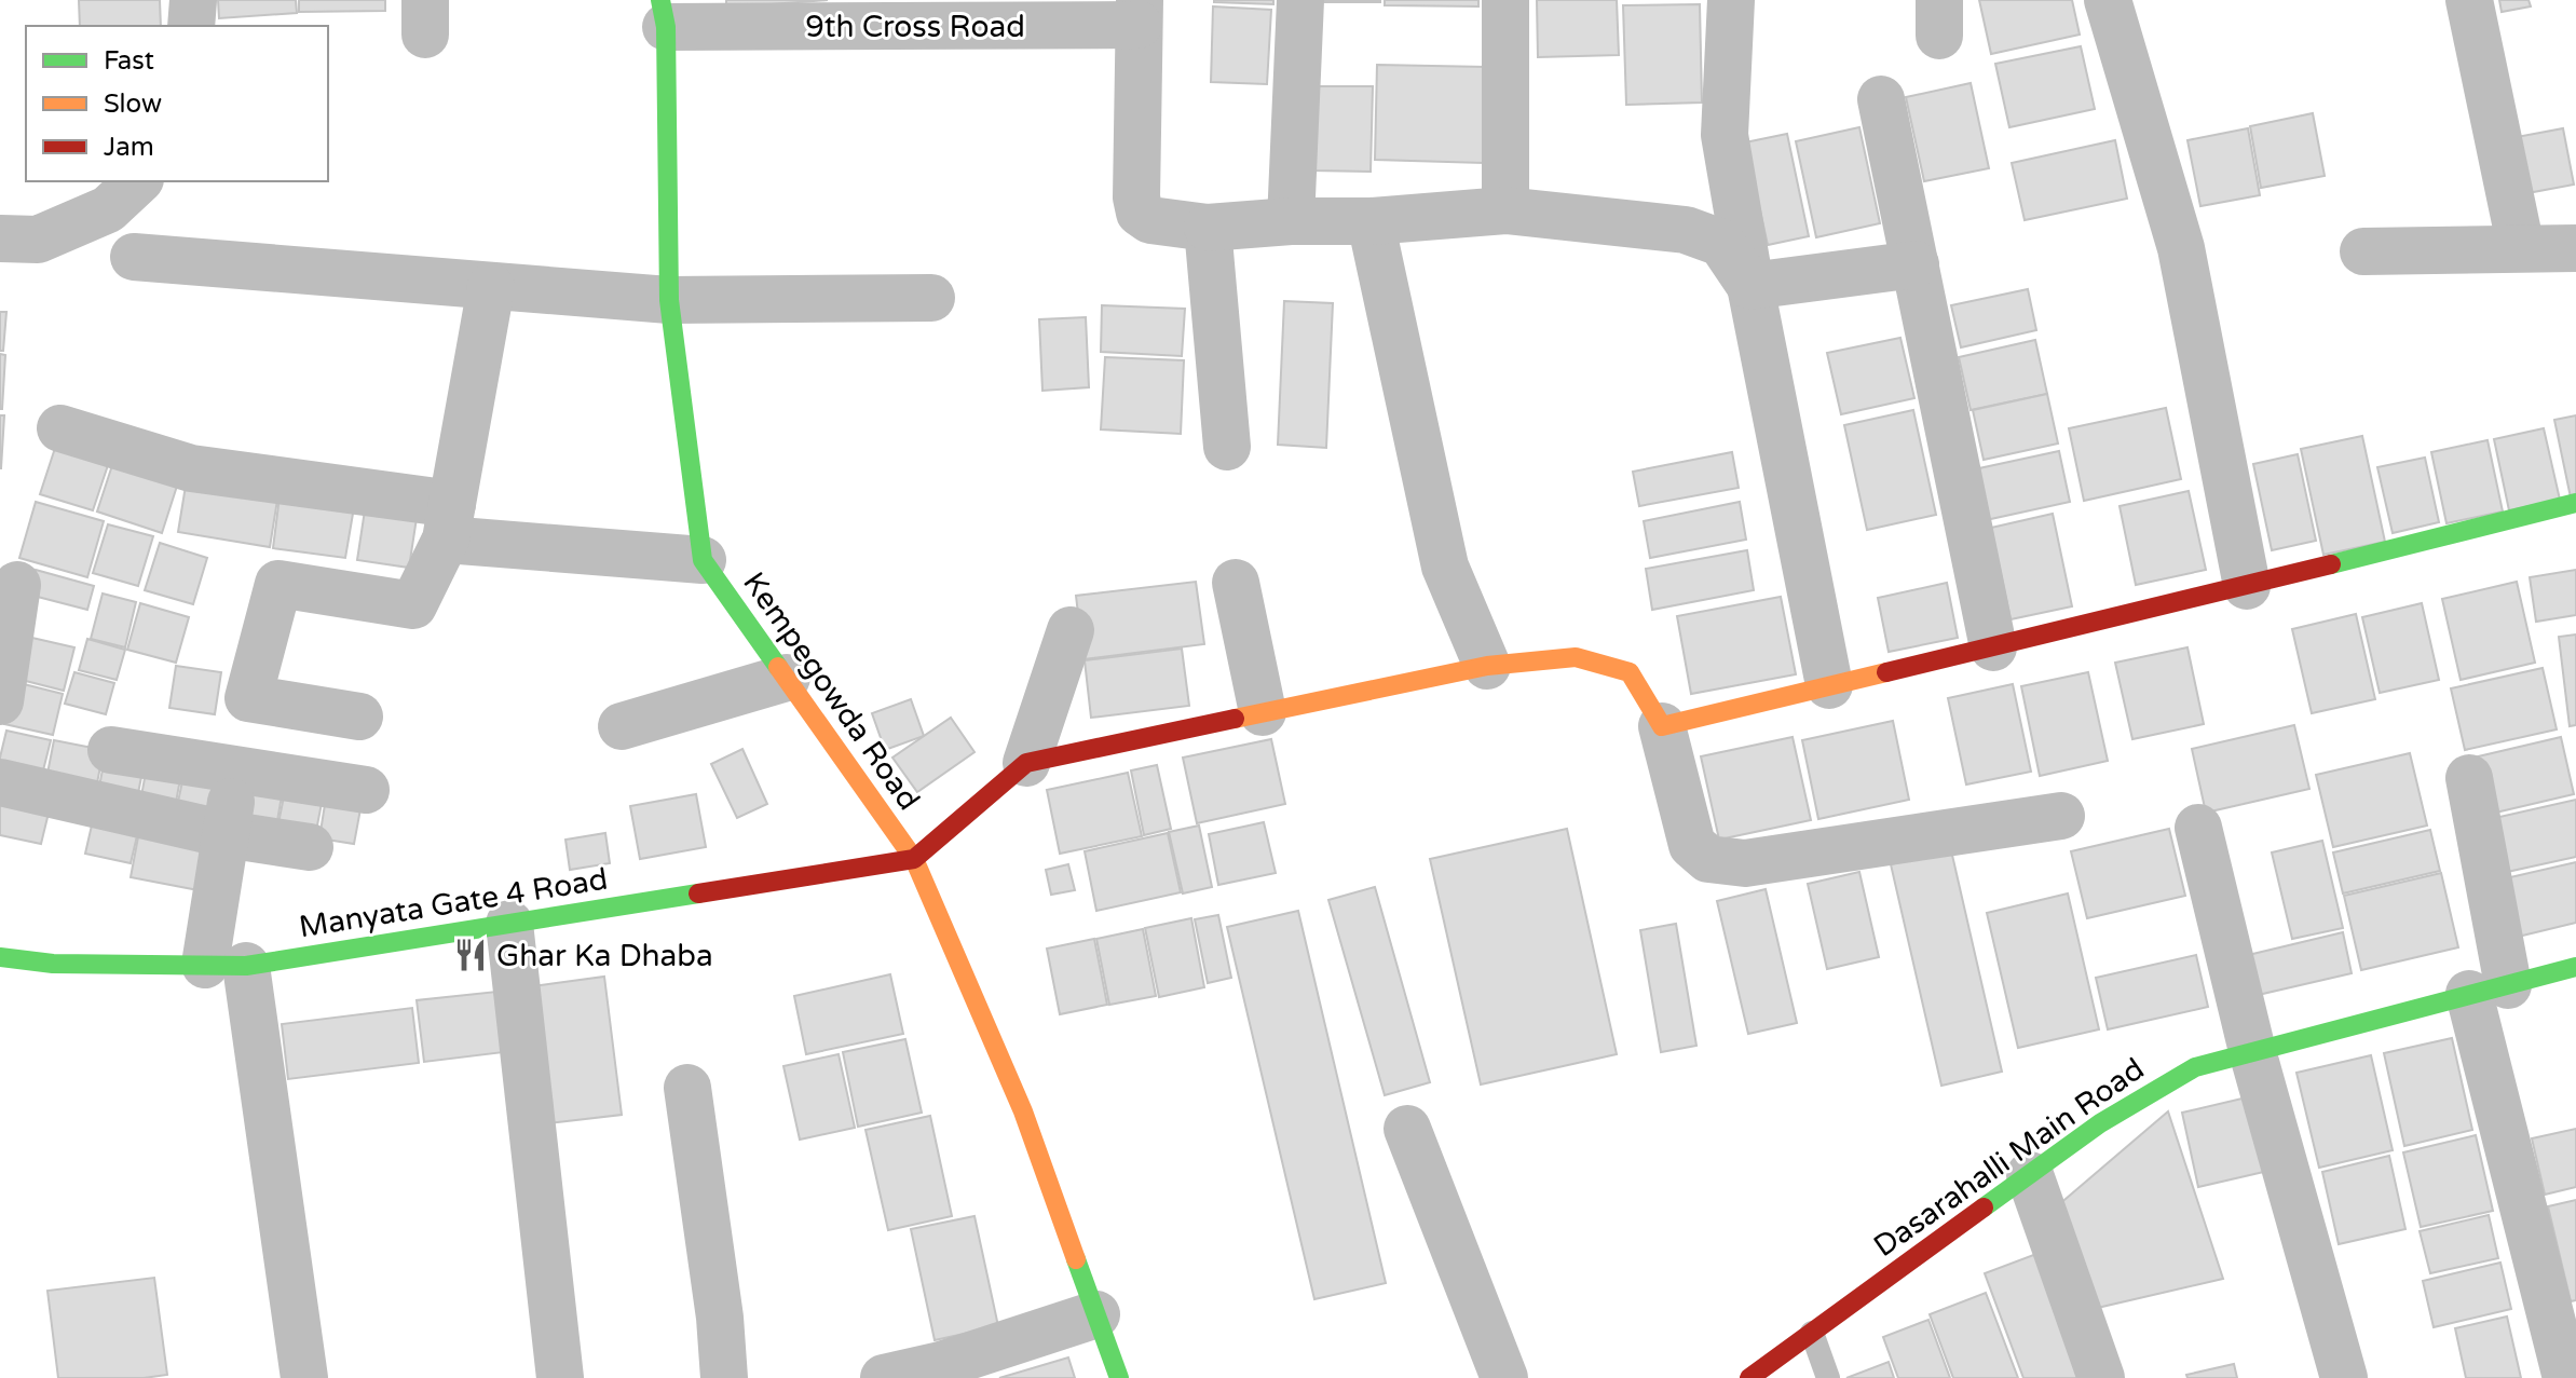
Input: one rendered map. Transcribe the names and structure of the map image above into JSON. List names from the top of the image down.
{
  "streets": {
    "street": [
      "9th Cross Road",
      "Kempegowda Road",
      "Manyata Gate 4 Road",
      "Dasarahalli Main Road"
    ]
  },
  "crossings": [
    ["9th Cross Road", "Kempegowda Road"],
    ["Kempegowda Road", "Manyata Gate 4 Road"]
  ],
  "places": {
    "restaurant": ["Ghar Ka Dhaba"]
  },
  "legend": ["Fast", "Slow", "Jam"]
}
